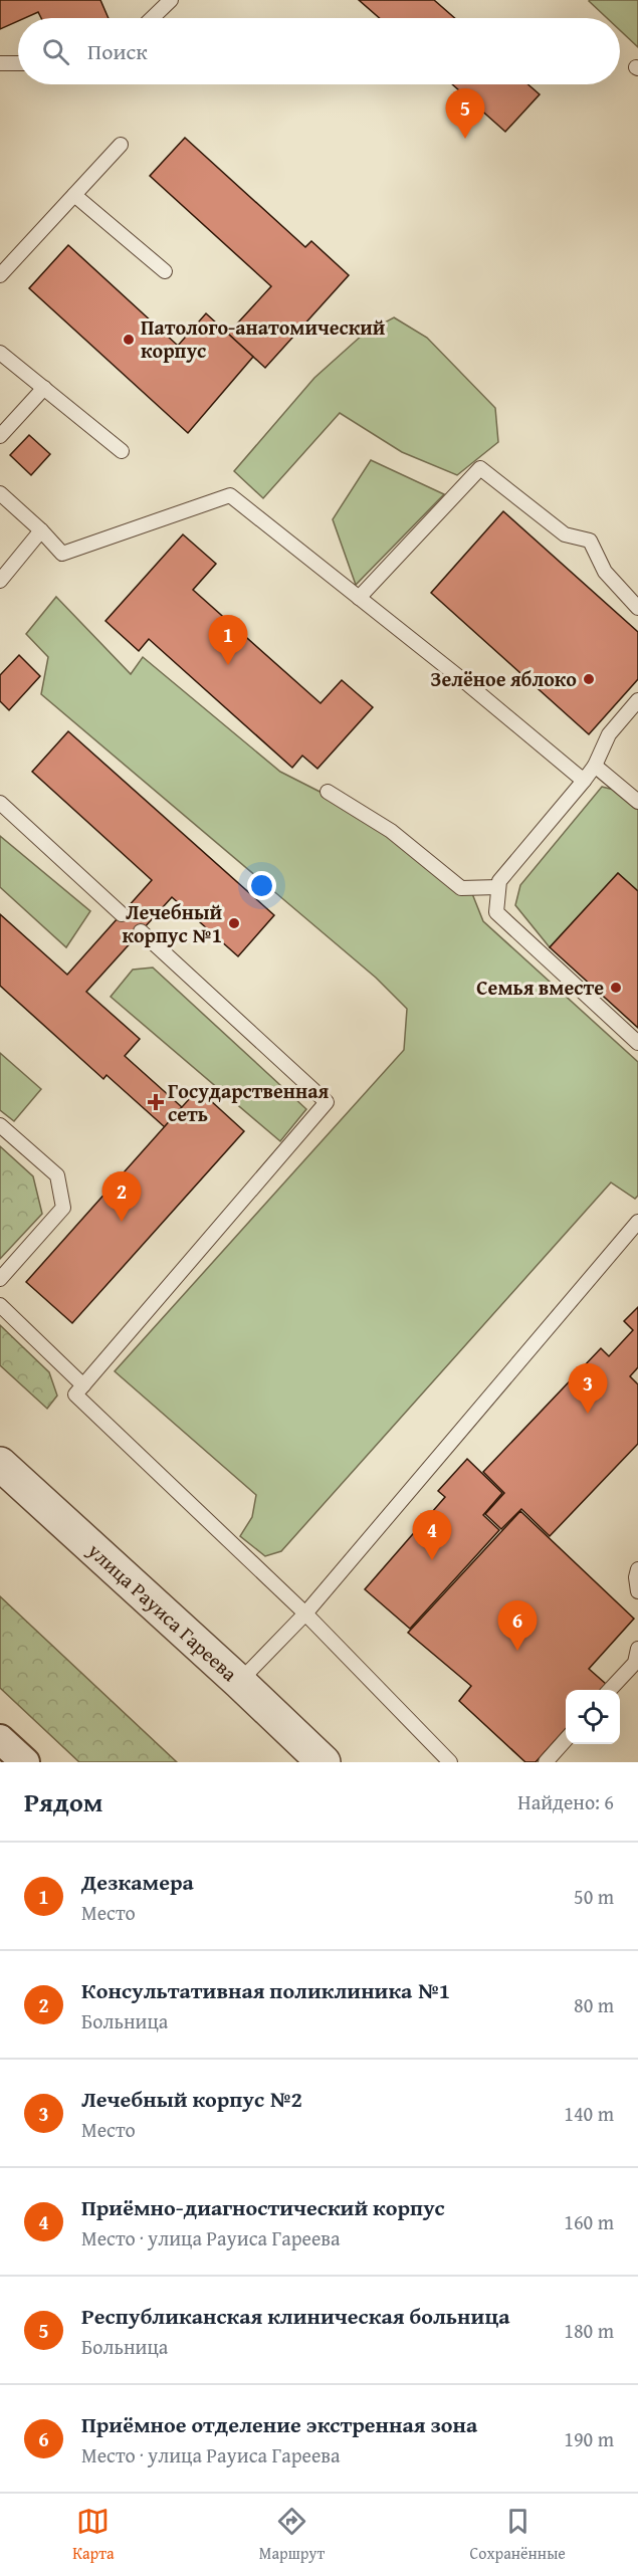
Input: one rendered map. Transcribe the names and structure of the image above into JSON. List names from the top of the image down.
{
  "streets": {
    "street": ["улица Рауиса Гареева"]
  },
  "places": {
    "other": [
      "Патолого-анатомический корпус",
      "Зелёное яблоко",
      "Лечебный корпус №1",
      "Семья вместе"
    ],
    "health": ["Государственная сеть"]
  },
  "page": {
    "search": "Поиск",
    "pins": [
      "5",
      "1",
      "2",
      "3",
      "4",
      "6"
    ],
    "heading": ["Рядом", "Найдено: 6"],
    "list": [
      {
        "mark": "1",
        "name": "Дезкамера",
        "note": "Место",
        "value": "50 m"
      },
      {
        "mark": "2",
        "name": "Консультативная поликлиника №1",
        "note": "Больница",
        "value": "80 m"
      },
      {
        "mark": "3",
        "name": "Лечебный корпус №2",
        "note": "Место",
        "value": "140 m"
      },
      {
        "mark": "4",
        "name": "Приёмно-диагностический корпус",
        "note": "Место · улица Рауиса Гареева",
        "value": "160 m"
      },
      {
        "mark": "5",
        "name": "Республиканская клиническая больница",
        "note": "Больница",
        "value": "180 m"
      },
      {
        "mark": "6",
        "name": "Приёмное отделение экстренная зона",
        "note": "Место · улица Рауиса Гареева",
        "value": "190 m"
      }
    ],
    "nav": ["Карта", "Маршрут", "Сохранённые"]
  }
}
